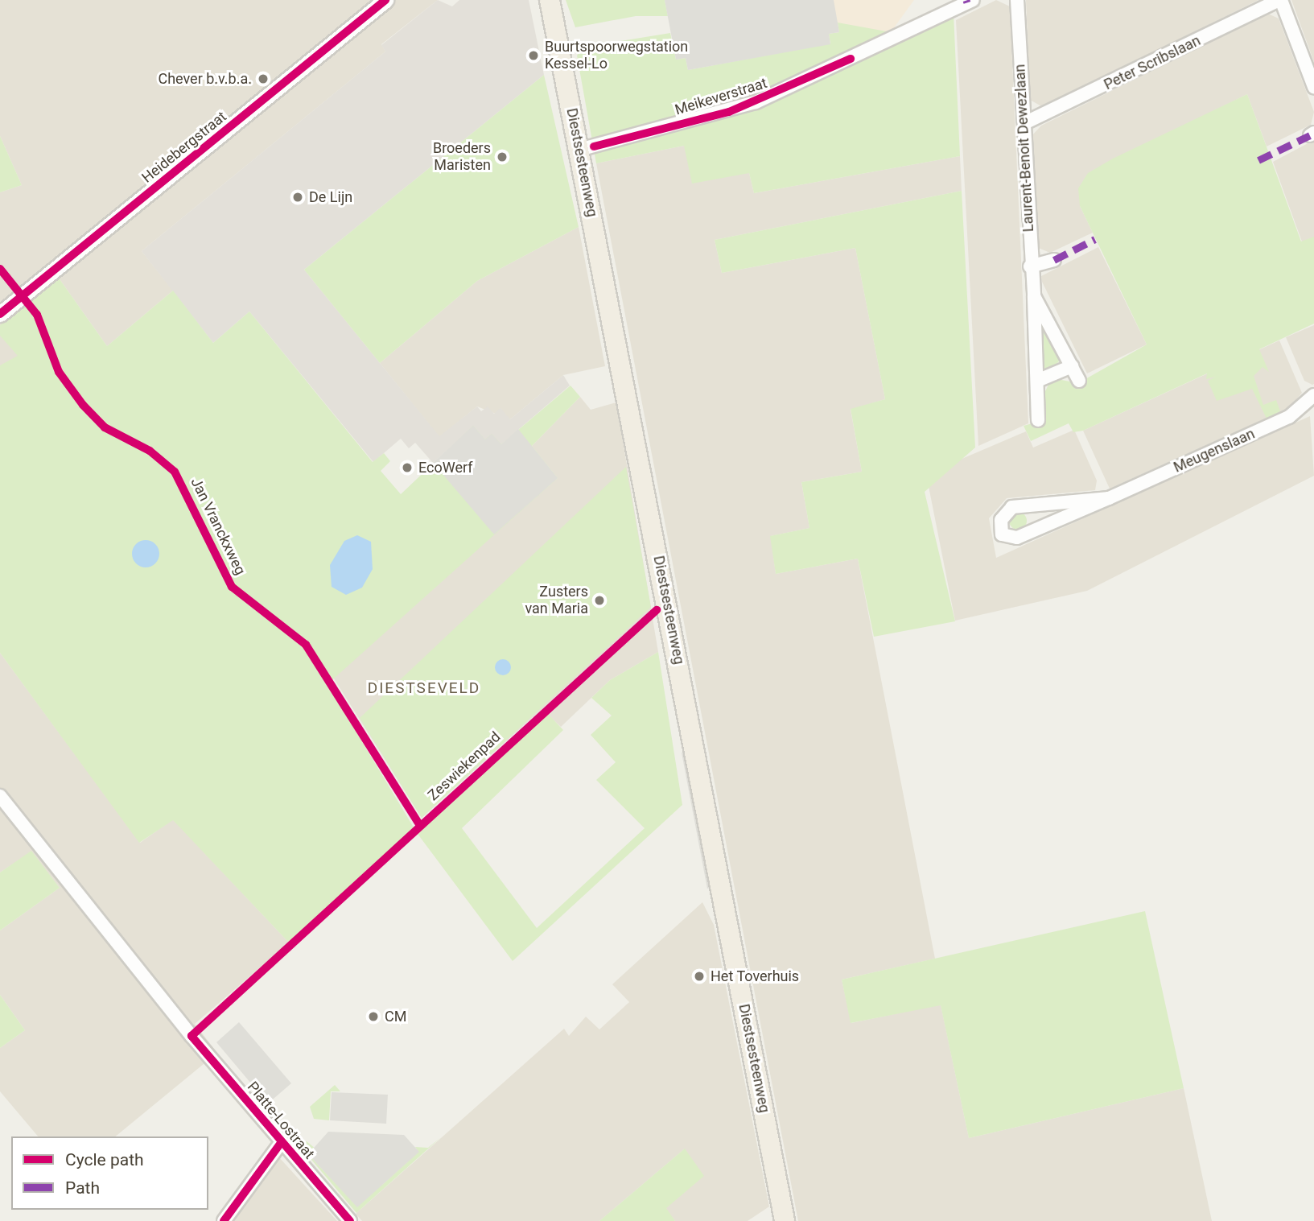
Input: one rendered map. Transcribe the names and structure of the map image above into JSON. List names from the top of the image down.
{
  "streets": {
    "main road": ["Diestsesteenweg"],
    "street": [
      "Peter Scribslaan",
      "Meikeverstraat",
      "Heidebergstraat",
      "Laurent-Benoit Dewezlaan",
      "Meugenslaan",
      "Platte-Lostraat"
    ],
    "cycle path": ["Jan Vranckxweg", "Zeswiekenpad"]
  },
  "crossings": [
    ["Peter Scribslaan", "Laurent-Benoit Dewezlaan"],
    ["Meikeverstraat", "Diestsesteenweg"]
  ],
  "districts": ["DIESTSEVELD"],
  "places": [
    "Buurtspoorwegstation Kessel-Lo",
    "Chever b.v.b.a.",
    "Broeders Maristen",
    "De Lijn",
    "EcoWerf",
    "Zusters van Maria",
    "Het Toverhuis",
    "CM"
  ],
  "legend": ["Cycle path", "Path"]
}
